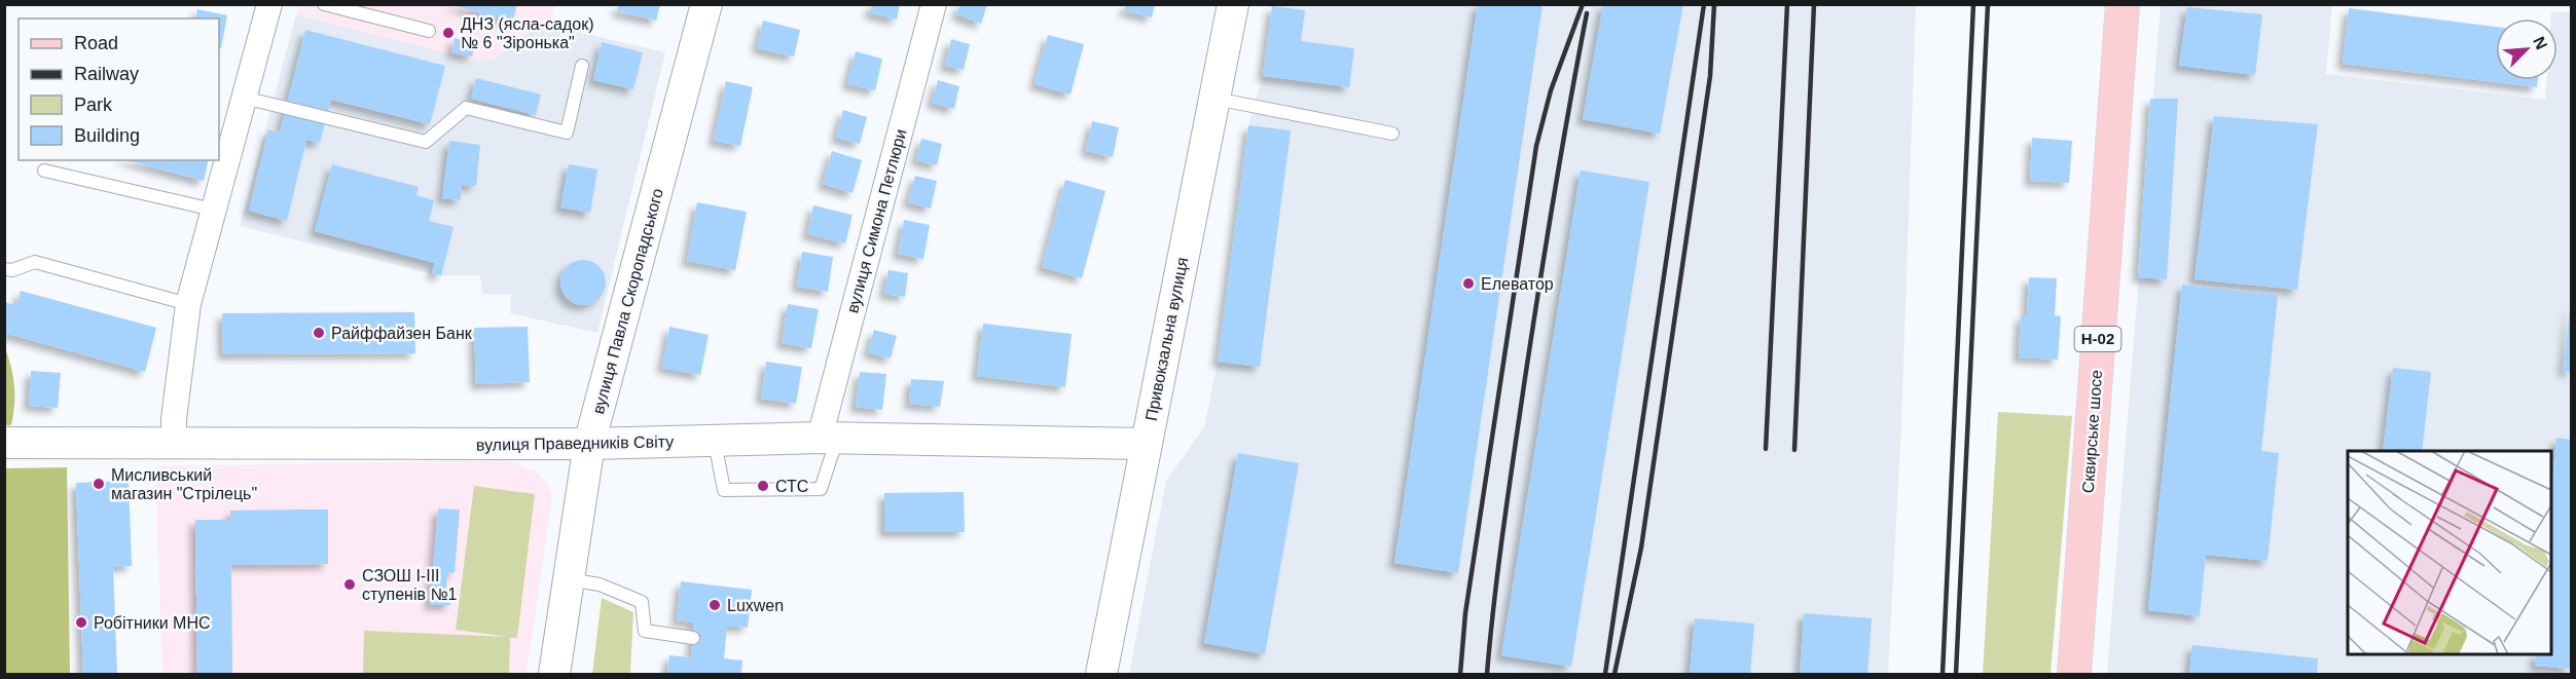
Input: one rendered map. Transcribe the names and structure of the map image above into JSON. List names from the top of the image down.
{
  "streets": {
    "main road": ["Н-02", "Сквирське шосе"],
    "street": [
      "вулиця Симона Петлюри",
      "вулиця Павла Скоропадського",
      "Привокзальна вулиця",
      "вулиця Праведників Світу"
    ]
  },
  "crossings": [
    ["вулиця Симона Петлюри", "вулиця Праведників Світу"],
    ["вулиця Павла Скоропадського", "вулиця Праведників Світу"],
    ["Привокзальна вулиця", "вулиця Праведників Світу"]
  ],
  "places": [
    "ДНЗ (ясла-садок) № 6 \"Зіронька\"",
    "Елеватор",
    "Райффайзен Банк",
    "Мисливський магазин \"Стрілець\"",
    "СТС",
    "СЗОШ І-ІІІ ступенів №1",
    "Luxwen",
    "Робітники МНС"
  ],
  "legend": [
    "Road",
    "Railway",
    "Park",
    "Building"
  ],
  "north": "top right"
}
